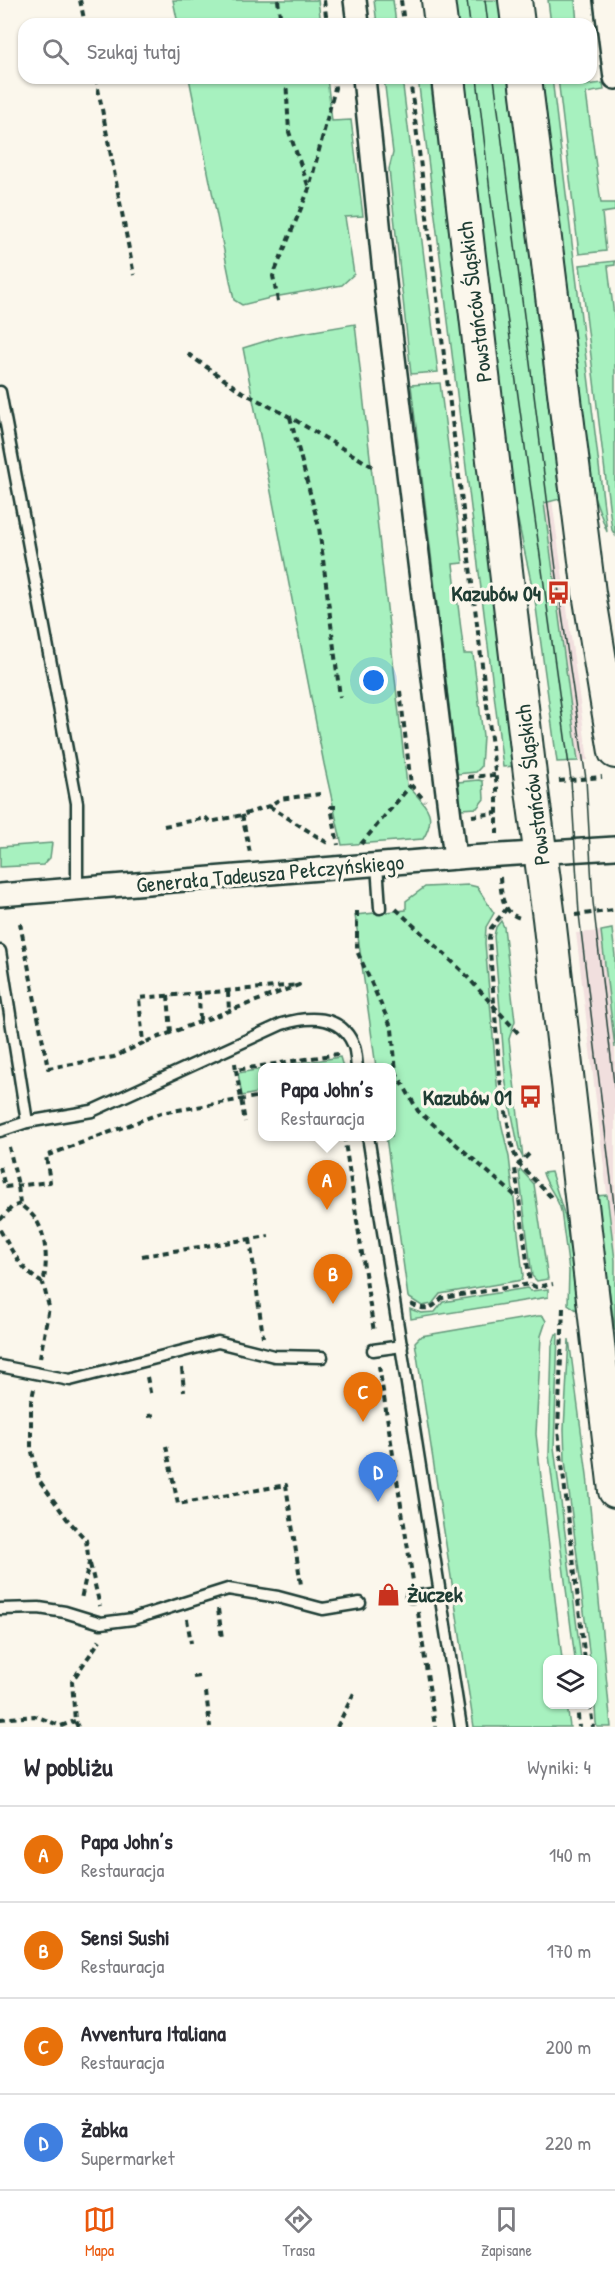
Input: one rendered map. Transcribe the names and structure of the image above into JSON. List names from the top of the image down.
{
  "streets": {
    "main road": ["Powstańców Śląskich"],
    "street": ["Generała Tadeusza Pełczyńskiego"]
  },
  "crossings": [
    ["Powstańców Śląskich", "Generała Tadeusza Pełczyńskiego"]
  ],
  "places": {
    "bus stop": ["Kazubów 04", "Kazubów 01"],
    "shop": ["Żuczek"]
  },
  "page": {
    "search": "Szukaj tutaj",
    "popup": ["Papa John’s", "Restauracja"],
    "pins": [
      "A",
      "B",
      "C",
      "D"
    ],
    "heading": ["W pobliżu", "Wyniki: 4"],
    "list": [
      {
        "mark": "A",
        "name": "Papa John’s",
        "note": "Restauracja",
        "value": "140 m"
      },
      {
        "mark": "B",
        "name": "Sensi Sushi",
        "note": "Restauracja",
        "value": "170 m"
      },
      {
        "mark": "C",
        "name": "Avventura Italiana",
        "note": "Restauracja",
        "value": "200 m"
      },
      {
        "mark": "D",
        "name": "Żabka",
        "note": "Supermarket",
        "value": "220 m"
      }
    ],
    "nav": ["Mapa", "Trasa", "Zapisane"]
  }
}
